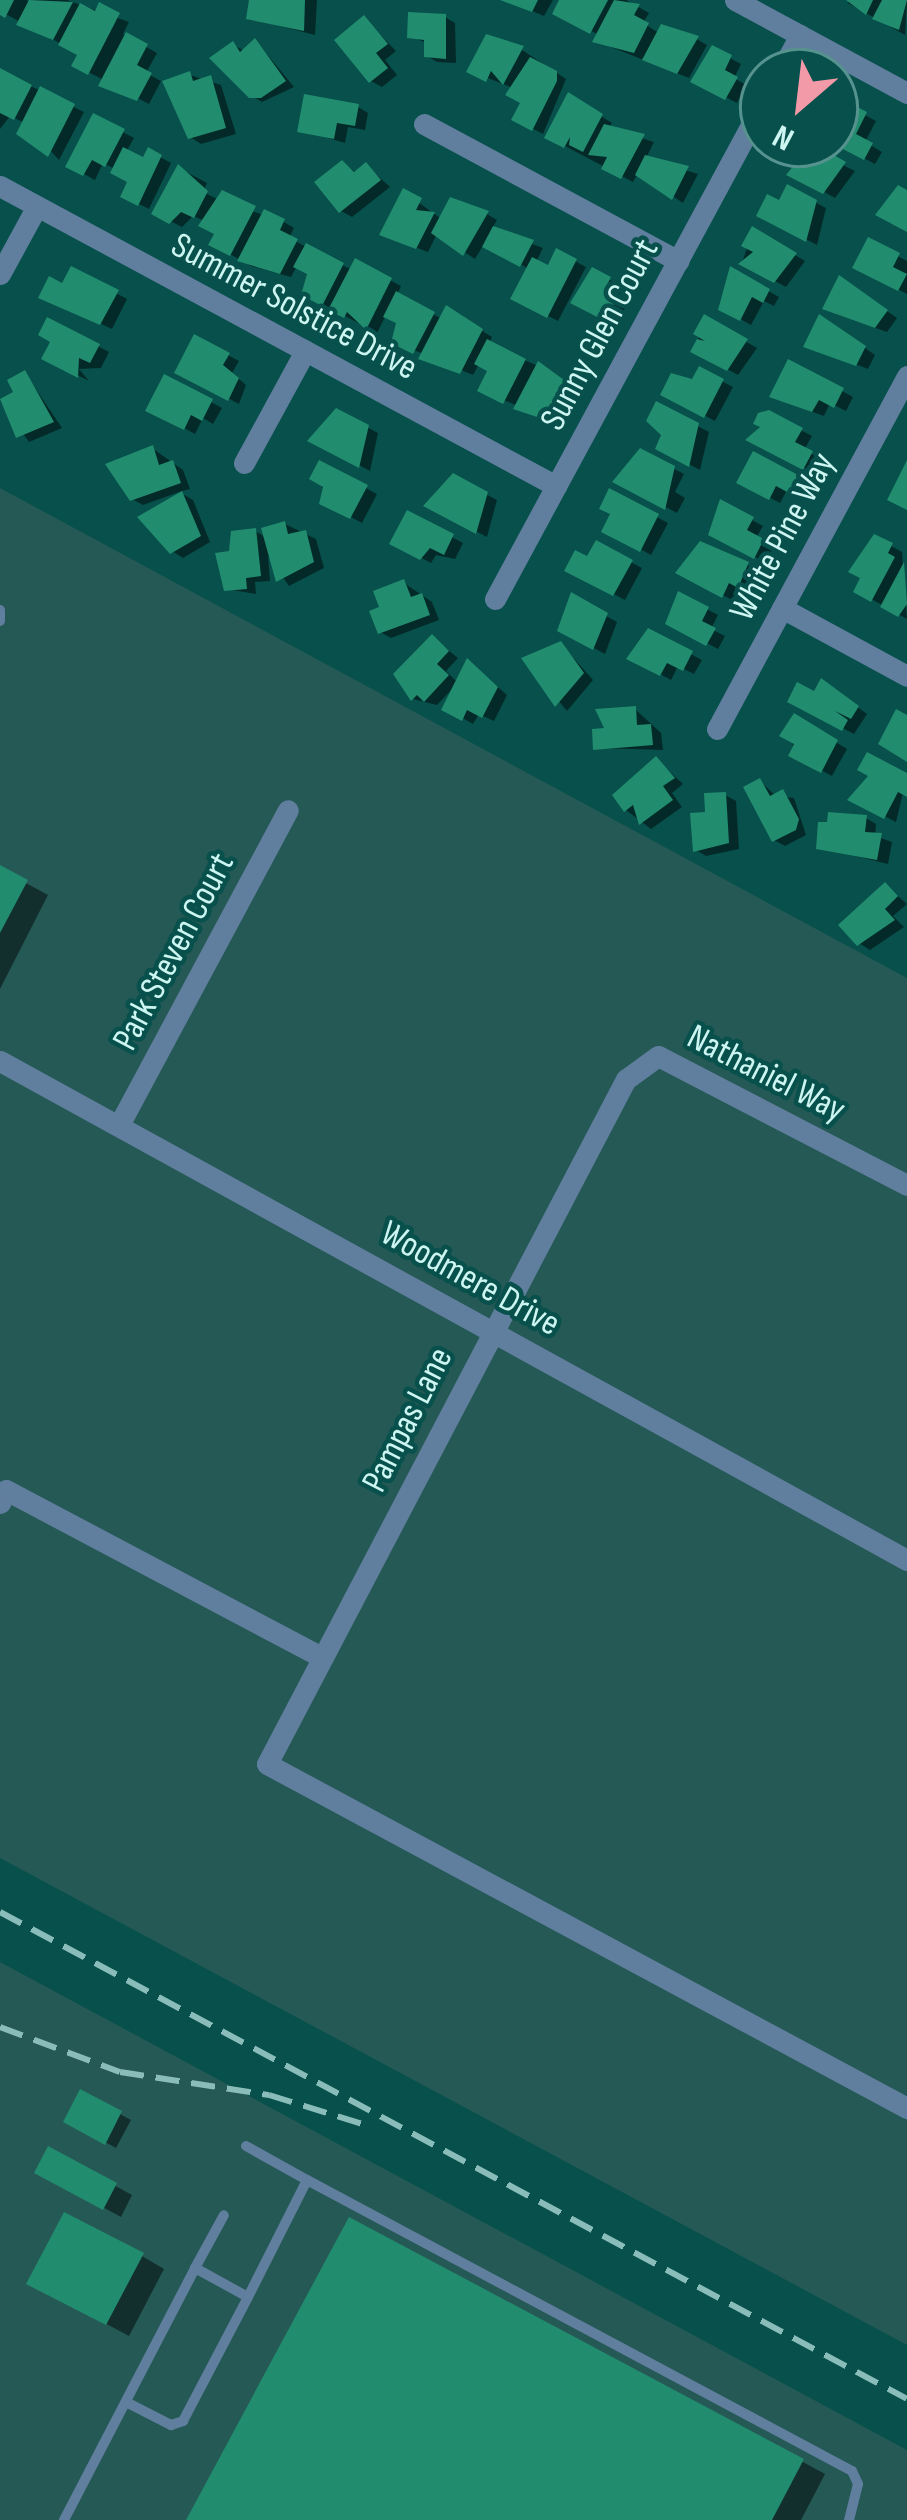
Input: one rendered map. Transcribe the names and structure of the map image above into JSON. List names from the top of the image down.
{
  "streets": {
    "street": [
      "Summer Solstice Drive",
      "Sunny Glen Court",
      "White Pine Way",
      "Park Steven Court",
      "Nathaniel Way",
      "Woodmere Drive",
      "Pampas Lane"
    ]
  },
  "crossings": [
    ["Summer Solstice Drive", "Sunny Glen Court"],
    ["Park Steven Court", "Woodmere Drive"],
    ["Nathaniel Way", "Pampas Lane"],
    ["Woodmere Drive", "Pampas Lane"]
  ],
  "north": "bottom left"
}
